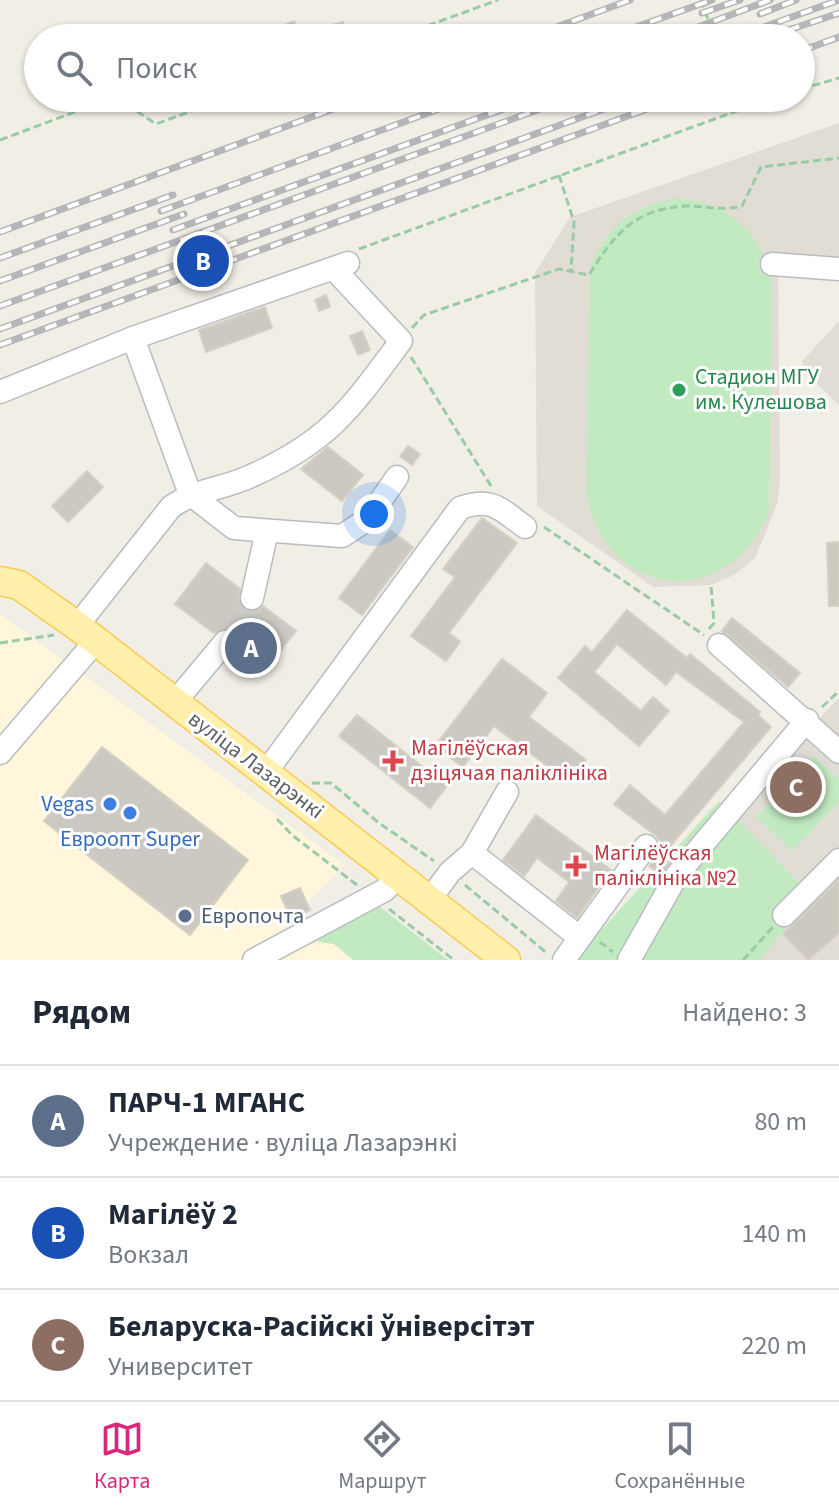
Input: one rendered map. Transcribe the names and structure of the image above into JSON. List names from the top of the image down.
{
  "streets": {
    "main road": ["вуліца Лазарэнкі"]
  },
  "places": {
    "other": [
      "Стадион МГУ им. Кулешова",
      "Vegas",
      "Евроопт Super",
      "Европочта"
    ],
    "health": ["Магілёўская дзіцячая паліклініка", "Магілёўская паліклініка №2"]
  },
  "page": {
    "search": "Поиск",
    "pins": ["B", "A", "C"],
    "heading": ["Рядом", "Найдено: 3"],
    "list": [
      {
        "mark": "A",
        "name": "ПАРЧ-1 МГАНС",
        "note": "Учреждение · вуліца Лазарэнкі",
        "value": "80 m"
      },
      {
        "mark": "B",
        "name": "Магілёў 2",
        "note": "Вокзал",
        "value": "140 m"
      },
      {
        "mark": "C",
        "name": "Беларуска-Расійскі ўніверсітэт",
        "note": "Университет",
        "value": "220 m"
      }
    ],
    "nav": ["Карта", "Маршрут", "Сохранённые"]
  }
}
